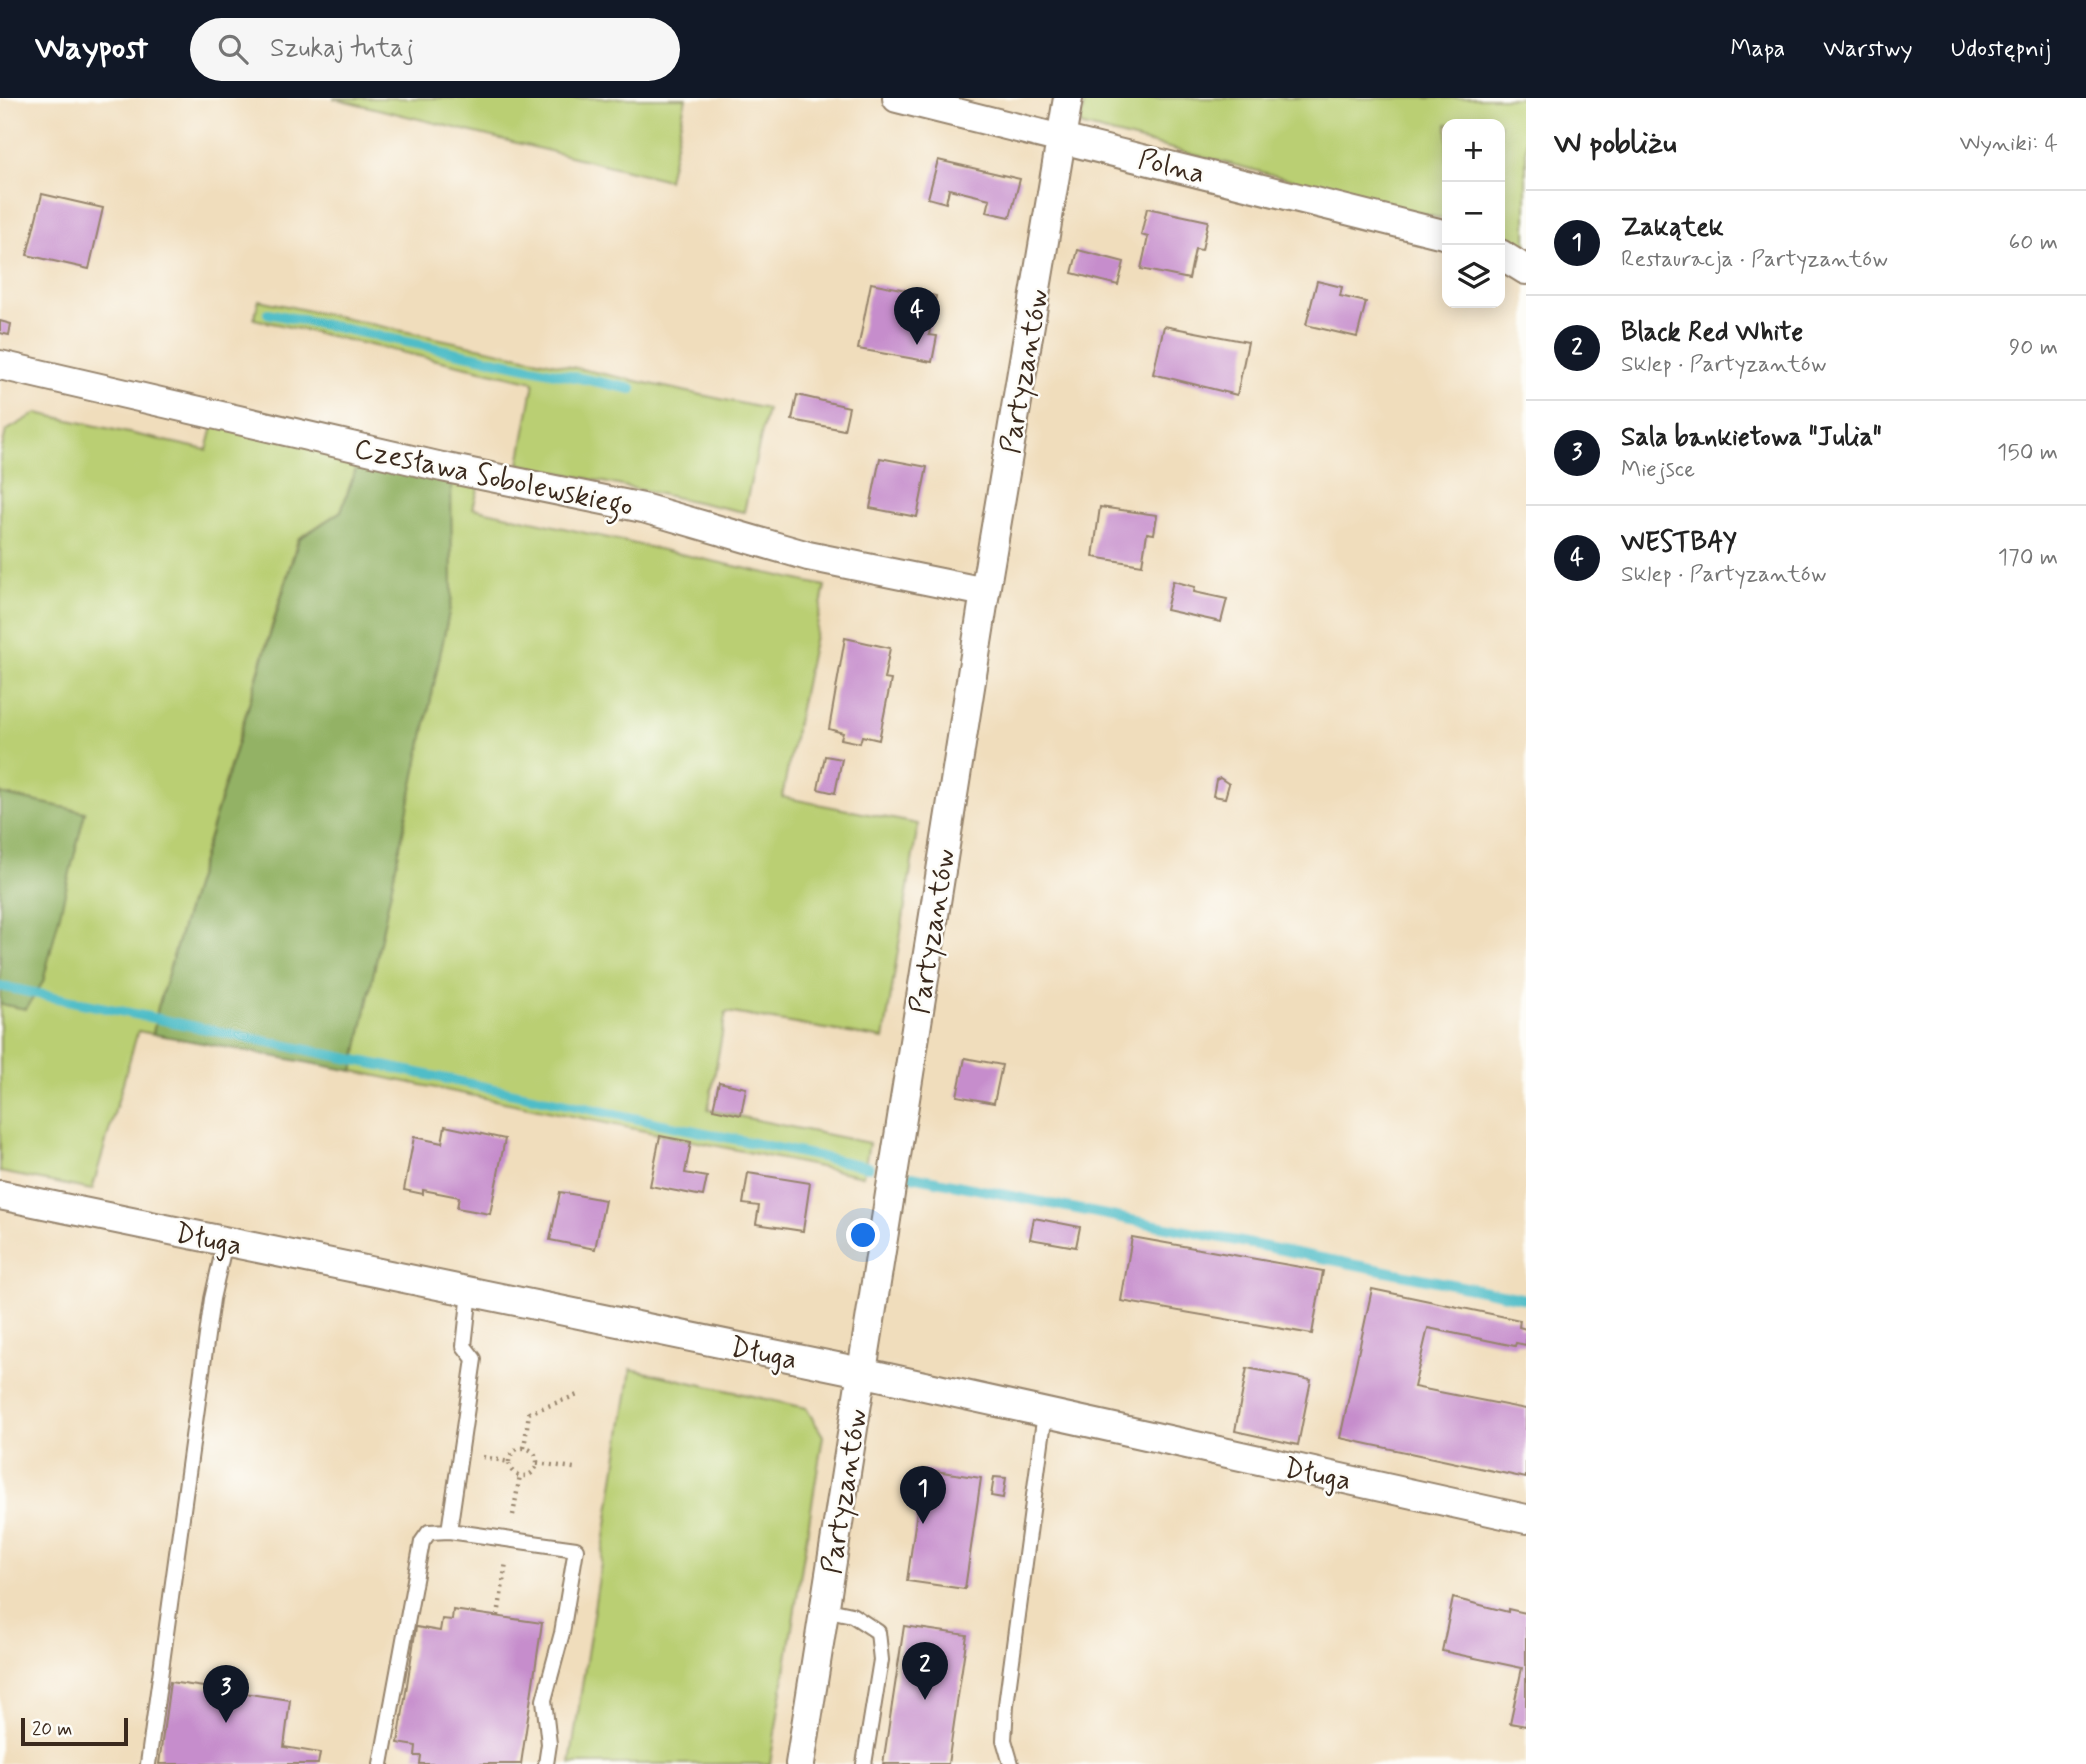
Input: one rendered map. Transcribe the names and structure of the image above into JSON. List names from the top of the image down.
{
  "streets": {
    "street": [
      "Polna",
      "Partyzantów",
      "Czesława Sobolewskiego",
      "Długa"
    ]
  },
  "crossings": [
    ["Polna", "Partyzantów"],
    ["Partyzantów", "Czesława Sobolewskiego"],
    ["Partyzantów", "Długa"]
  ],
  "scale_bar": "20 m",
  "page": {
    "header": "Waypost",
    "search": "Szukaj tutaj",
    "nav": ["Mapa", "Warstwy", "Udostępnij"],
    "heading": ["W pobliżu", "Wyniki: 4"],
    "map_buttons": ["+", "−"],
    "list": [
      {
        "mark": "1",
        "name": "Zakątek",
        "note": "Restauracja · Partyzantów",
        "value": "60 m"
      },
      {
        "mark": "2",
        "name": "Black Red White",
        "note": "Sklep · Partyzantów",
        "value": "90 m"
      },
      {
        "mark": "3",
        "name": "Sala bankietowa \"Julia\"",
        "note": "Miejsce",
        "value": "150 m"
      },
      {
        "mark": "4",
        "name": "WESTBAY",
        "note": "Sklep · Partyzantów",
        "value": "170 m"
      }
    ],
    "pins": [
      "4",
      "1",
      "2",
      "3"
    ],
    "scale": "20 m"
  }
}
